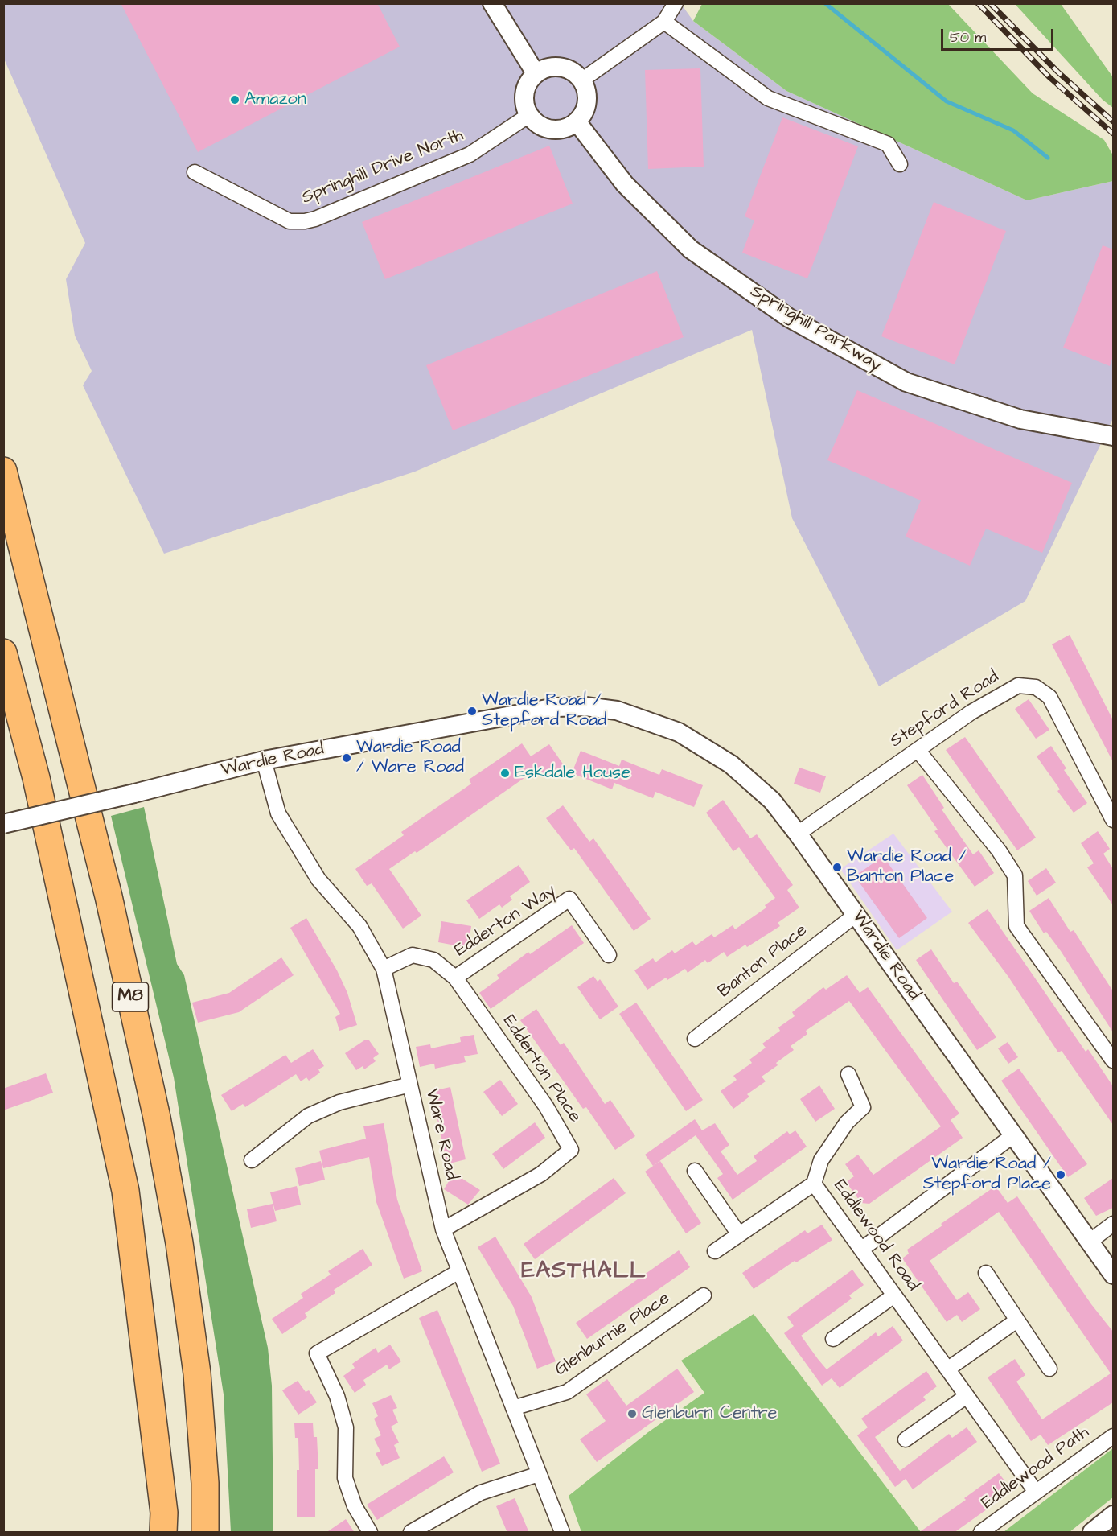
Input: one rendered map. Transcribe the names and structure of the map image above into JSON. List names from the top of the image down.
{
  "streets": {
    "highway": ["M8"],
    "street": [
      "Springhill Drive North",
      "Springhill Parkway",
      "Stepford Road",
      "Wardie Road",
      "Edderton Way",
      "Banton Place",
      "Edderton Place",
      "Ware Road",
      "Eddlewood Road",
      "Glenburnie Place",
      "Eddlewood Path"
    ]
  },
  "crossings": [
    ["Springhill Drive North", "Springhill Parkway"],
    ["Stepford Road", "Wardie Road"],
    ["Wardie Road", "Banton Place"],
    ["Wardie Road", "Ware Road"],
    ["Edderton Way", "Edderton Place"],
    ["Edderton Place", "Ware Road"],
    ["Ware Road", "Glenburnie Place"],
    ["Eddlewood Road", "Eddlewood Path"]
  ],
  "districts": ["EASTHALL"],
  "places": [
    "Amazon",
    "Wardie Road / Stepford Road",
    "Wardie Road / Ware Road",
    "Eskdale House",
    "Wardie Road / Banton Place",
    "Wardie Road / Stepford Place",
    "Glenburn Centre"
  ],
  "scale_bar": "50 m"
}
